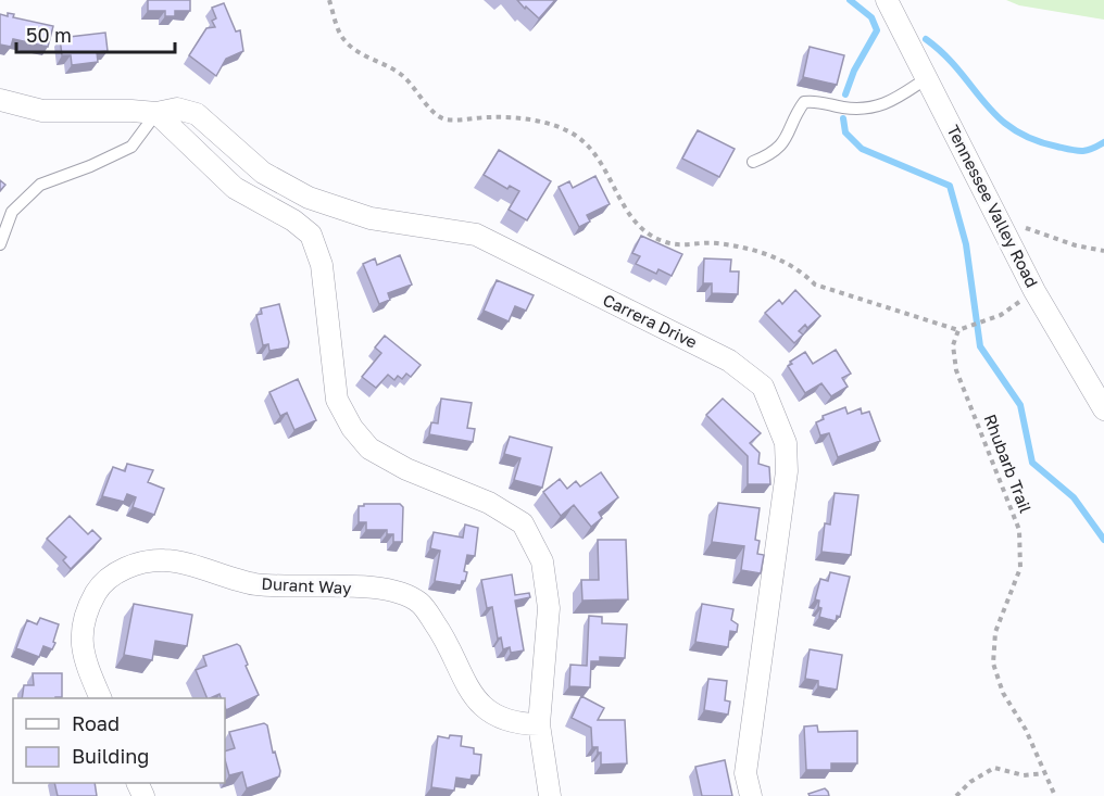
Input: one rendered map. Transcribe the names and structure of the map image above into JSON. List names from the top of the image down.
{
  "streets": {
    "street": ["Tennessee Valley Road", "Carrera Drive", "Durant Way"],
    "path": ["Rhubarb Trail"]
  },
  "legend": ["Road", "Building"],
  "scale_bar": "50 m"
}
